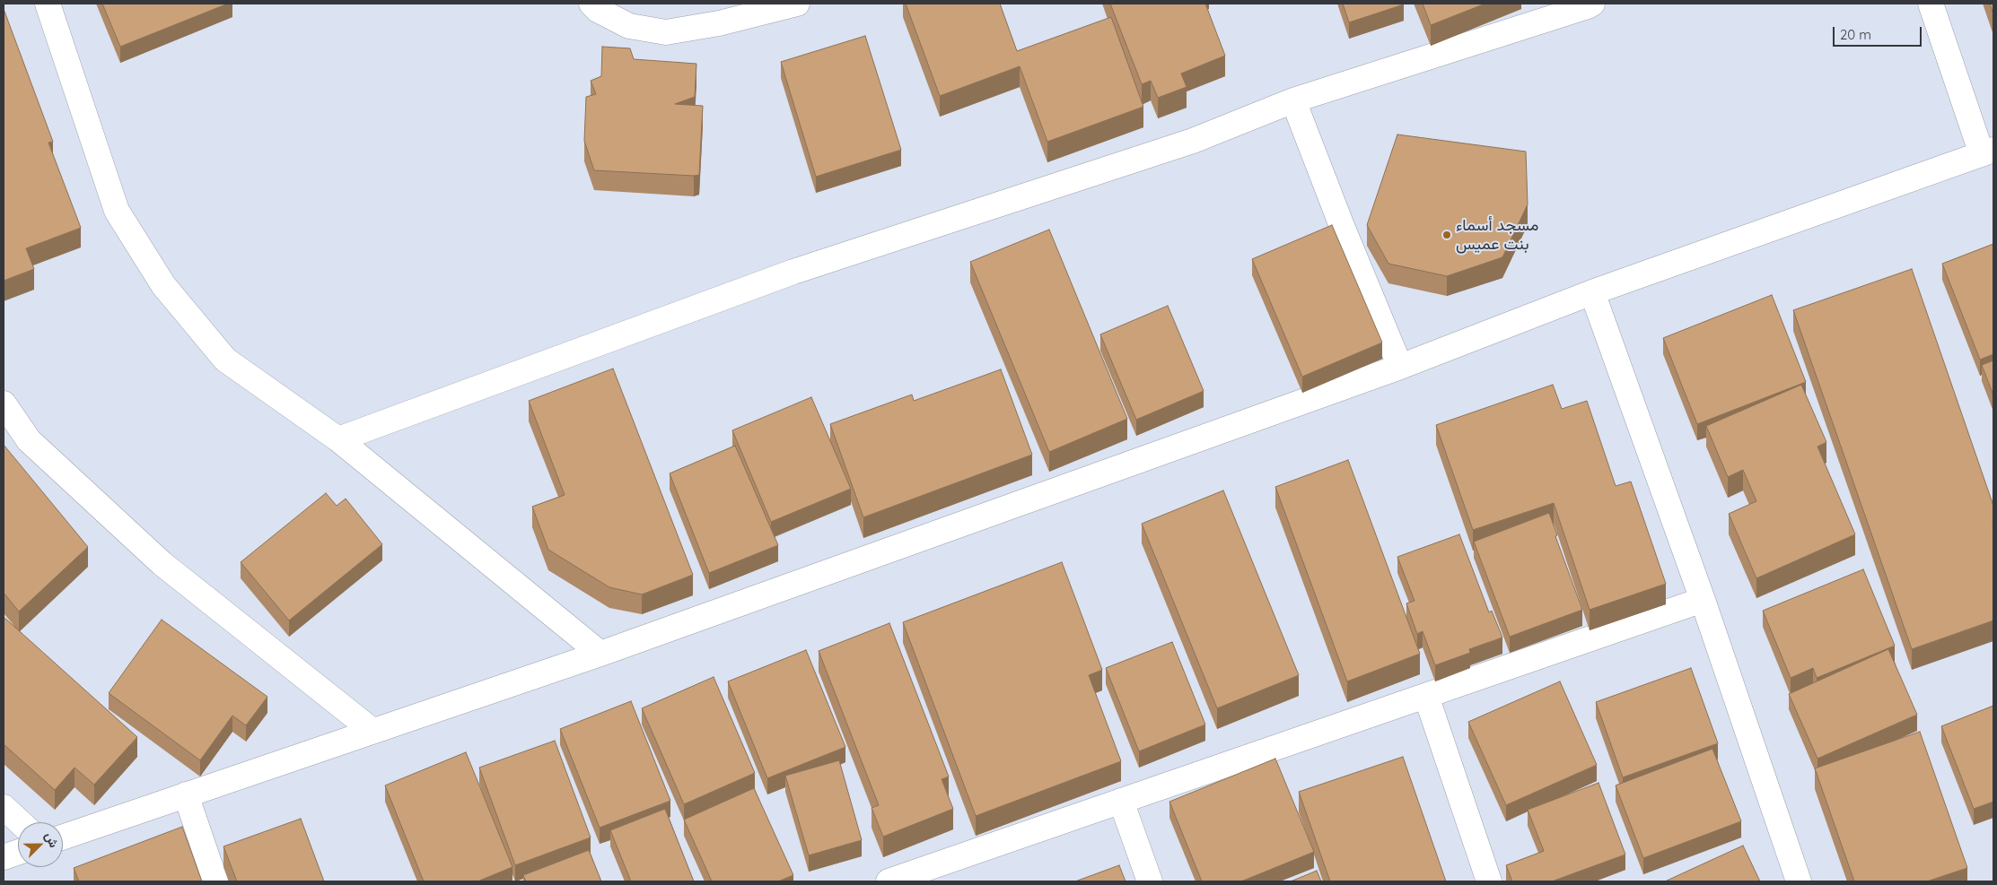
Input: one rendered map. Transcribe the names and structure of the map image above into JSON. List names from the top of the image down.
{
  "places": ["مسجد أسماء بنت عميس"],
  "scale_bar": "20 m",
  "north": "top right"
}
